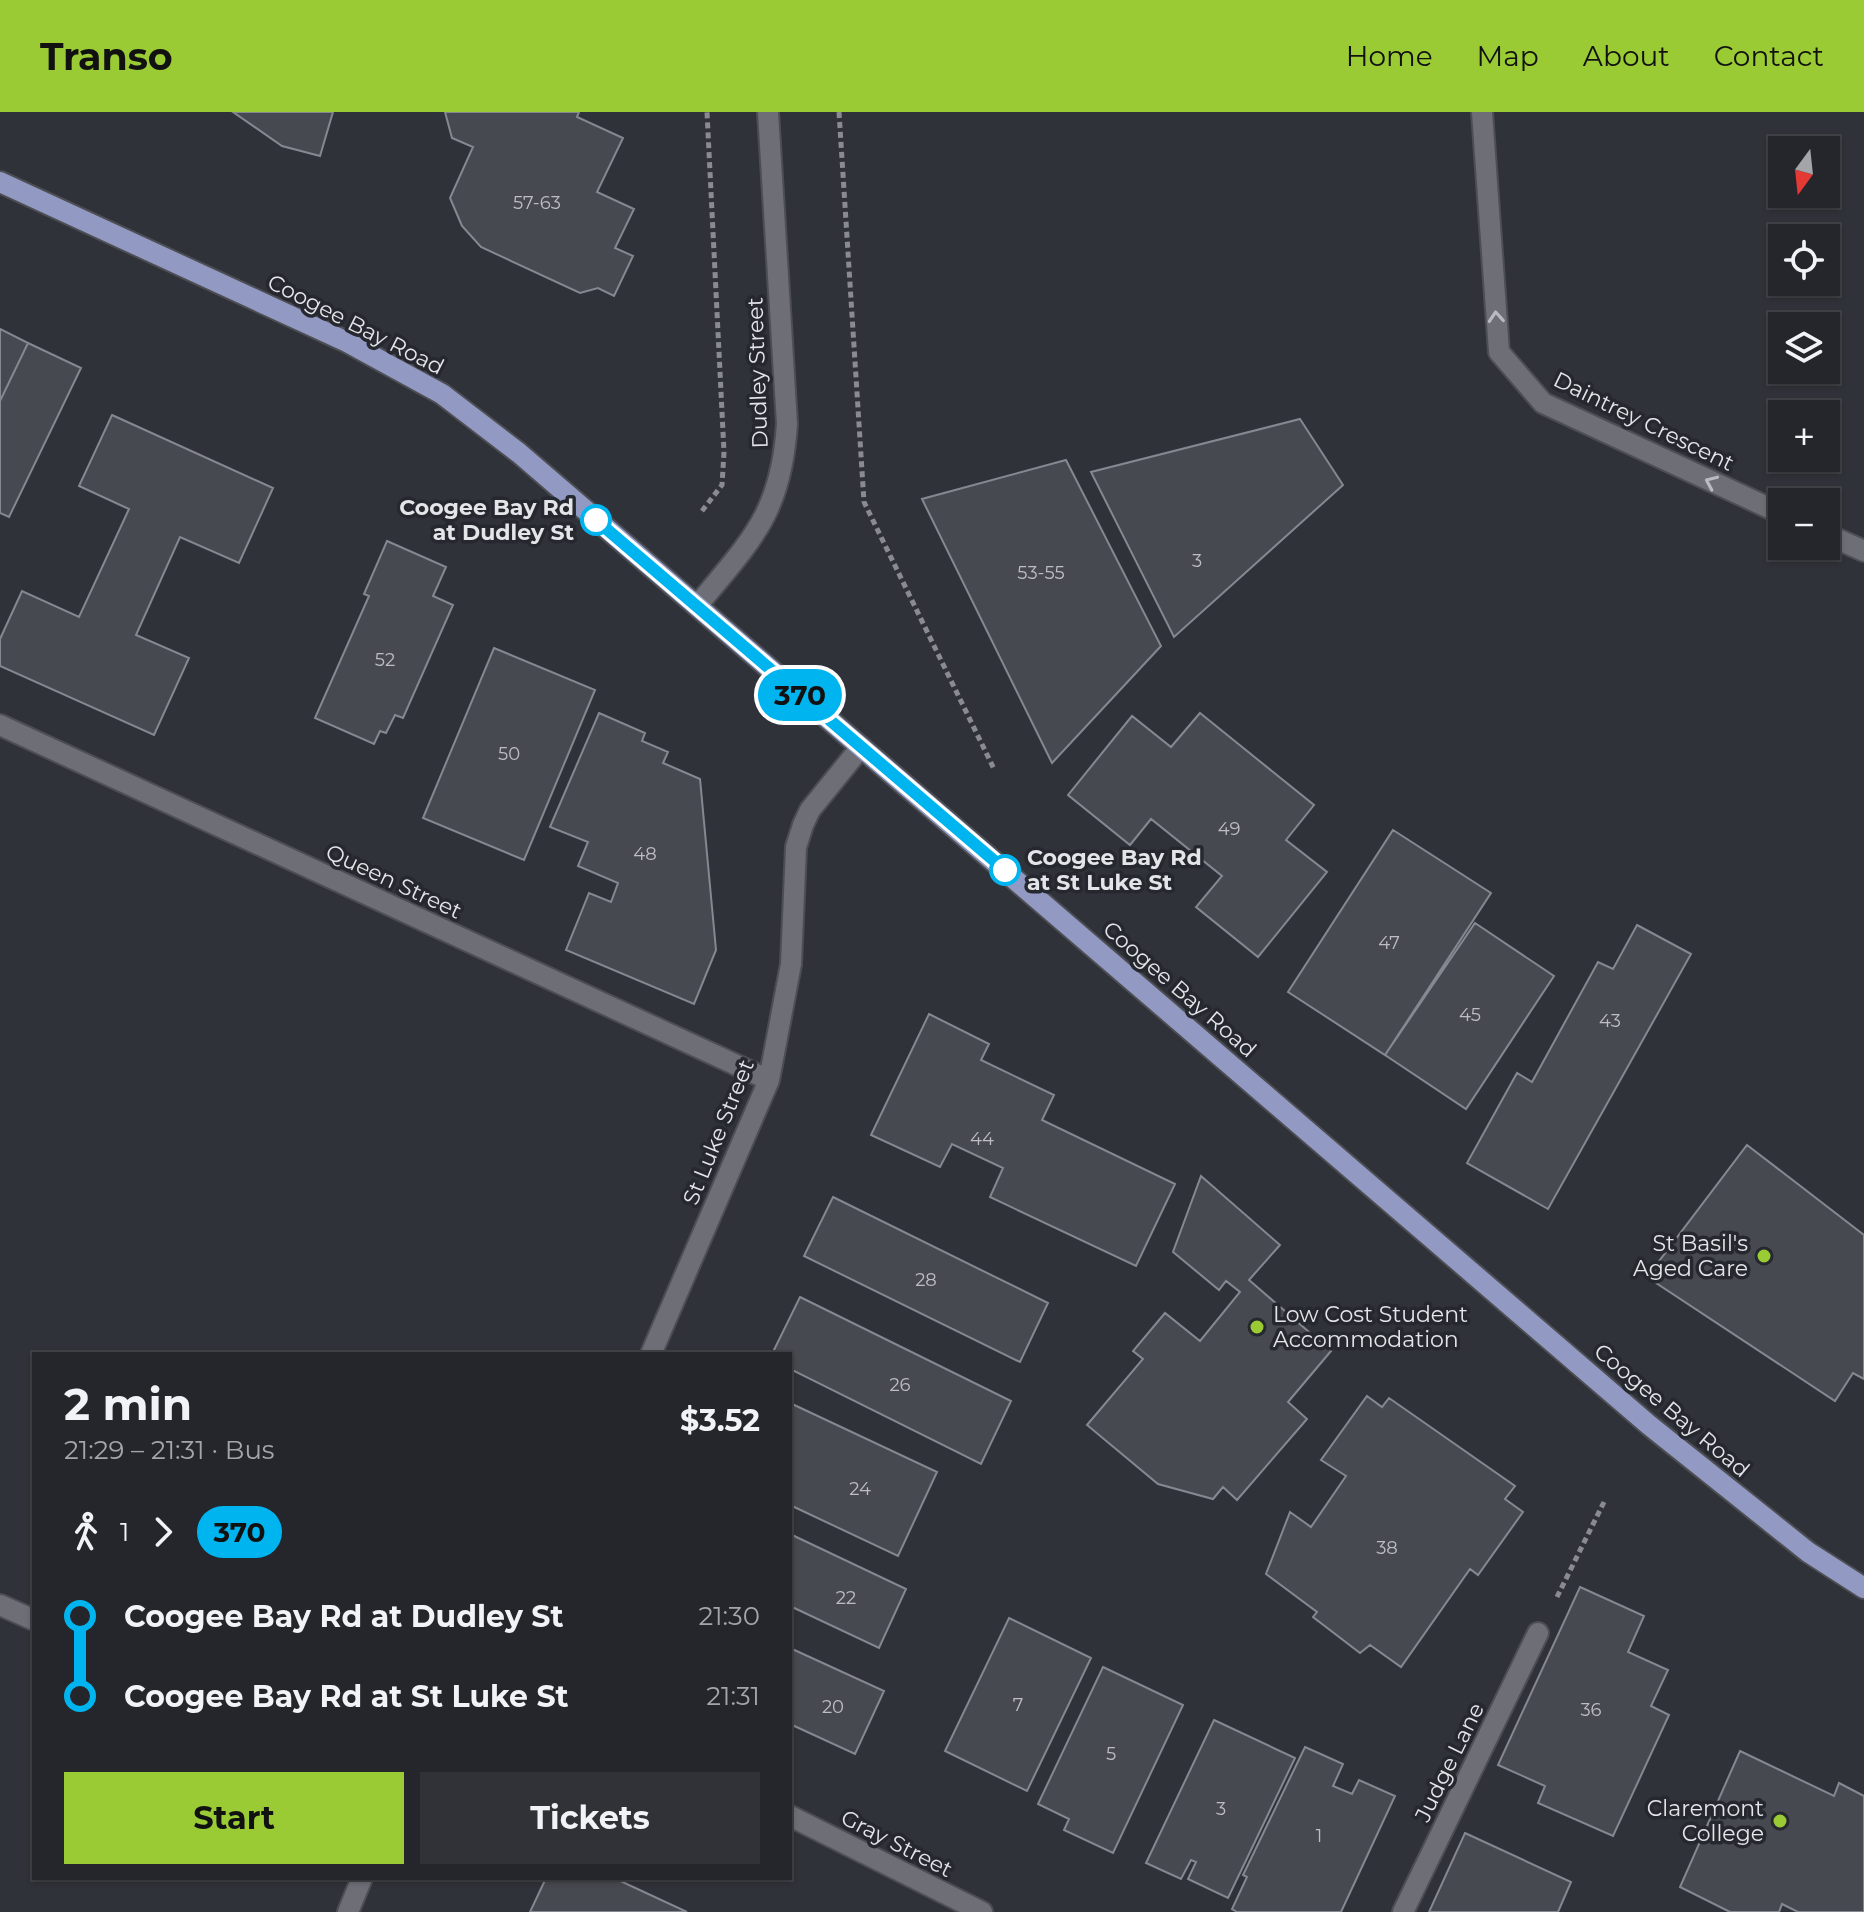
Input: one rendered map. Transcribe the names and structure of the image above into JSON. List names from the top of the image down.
{
  "streets": {
    "main road": ["Coogee Bay Road"],
    "street": [
      "Dudley Street",
      "Daintrey Crescent",
      "Queen Street",
      "St Luke Street",
      "Judge Lane",
      "Gray Street"
    ]
  },
  "crossings": [
    ["Coogee Bay Road", "Dudley Street"],
    ["Coogee Bay Road", "St Luke Street"],
    ["Queen Street", "St Luke Street"]
  ],
  "one_way": ["Daintrey Crescent"],
  "places": [
    "Coogee Bay Rd at Dudley St",
    "Coogee Bay Rd at St Luke St",
    "St Basil's Aged Care",
    "Low Cost Student Accommodation",
    "Claremont College"
  ],
  "lines": ["bus line 370"],
  "house_numbers": [
    "57-63",
    "3",
    "53-55",
    "52",
    "50",
    "49",
    "48",
    "47",
    "45",
    "43",
    "44",
    "28",
    "26",
    "24",
    "38",
    "22",
    "7",
    "20",
    "36",
    "5",
    "3",
    "1"
  ],
  "north": "bottom",
  "page": {
    "header": "Transo",
    "nav": [
      "Home",
      "Map",
      "About",
      "Contact"
    ],
    "on_map": "370",
    "map_buttons": ["+", "−"],
    "heading": ["2 min", "21:29 – 21:31 · Bus", "$3.52"],
    "legs": ["1", "370"],
    "list": [
      {
        "name": "Coogee Bay Rd at Dudley St",
        "value": "21:30"
      },
      {
        "name": "Coogee Bay Rd at St Luke St",
        "value": "21:31"
      }
    ],
    "buttons": ["Start", "Tickets"]
  }
}
